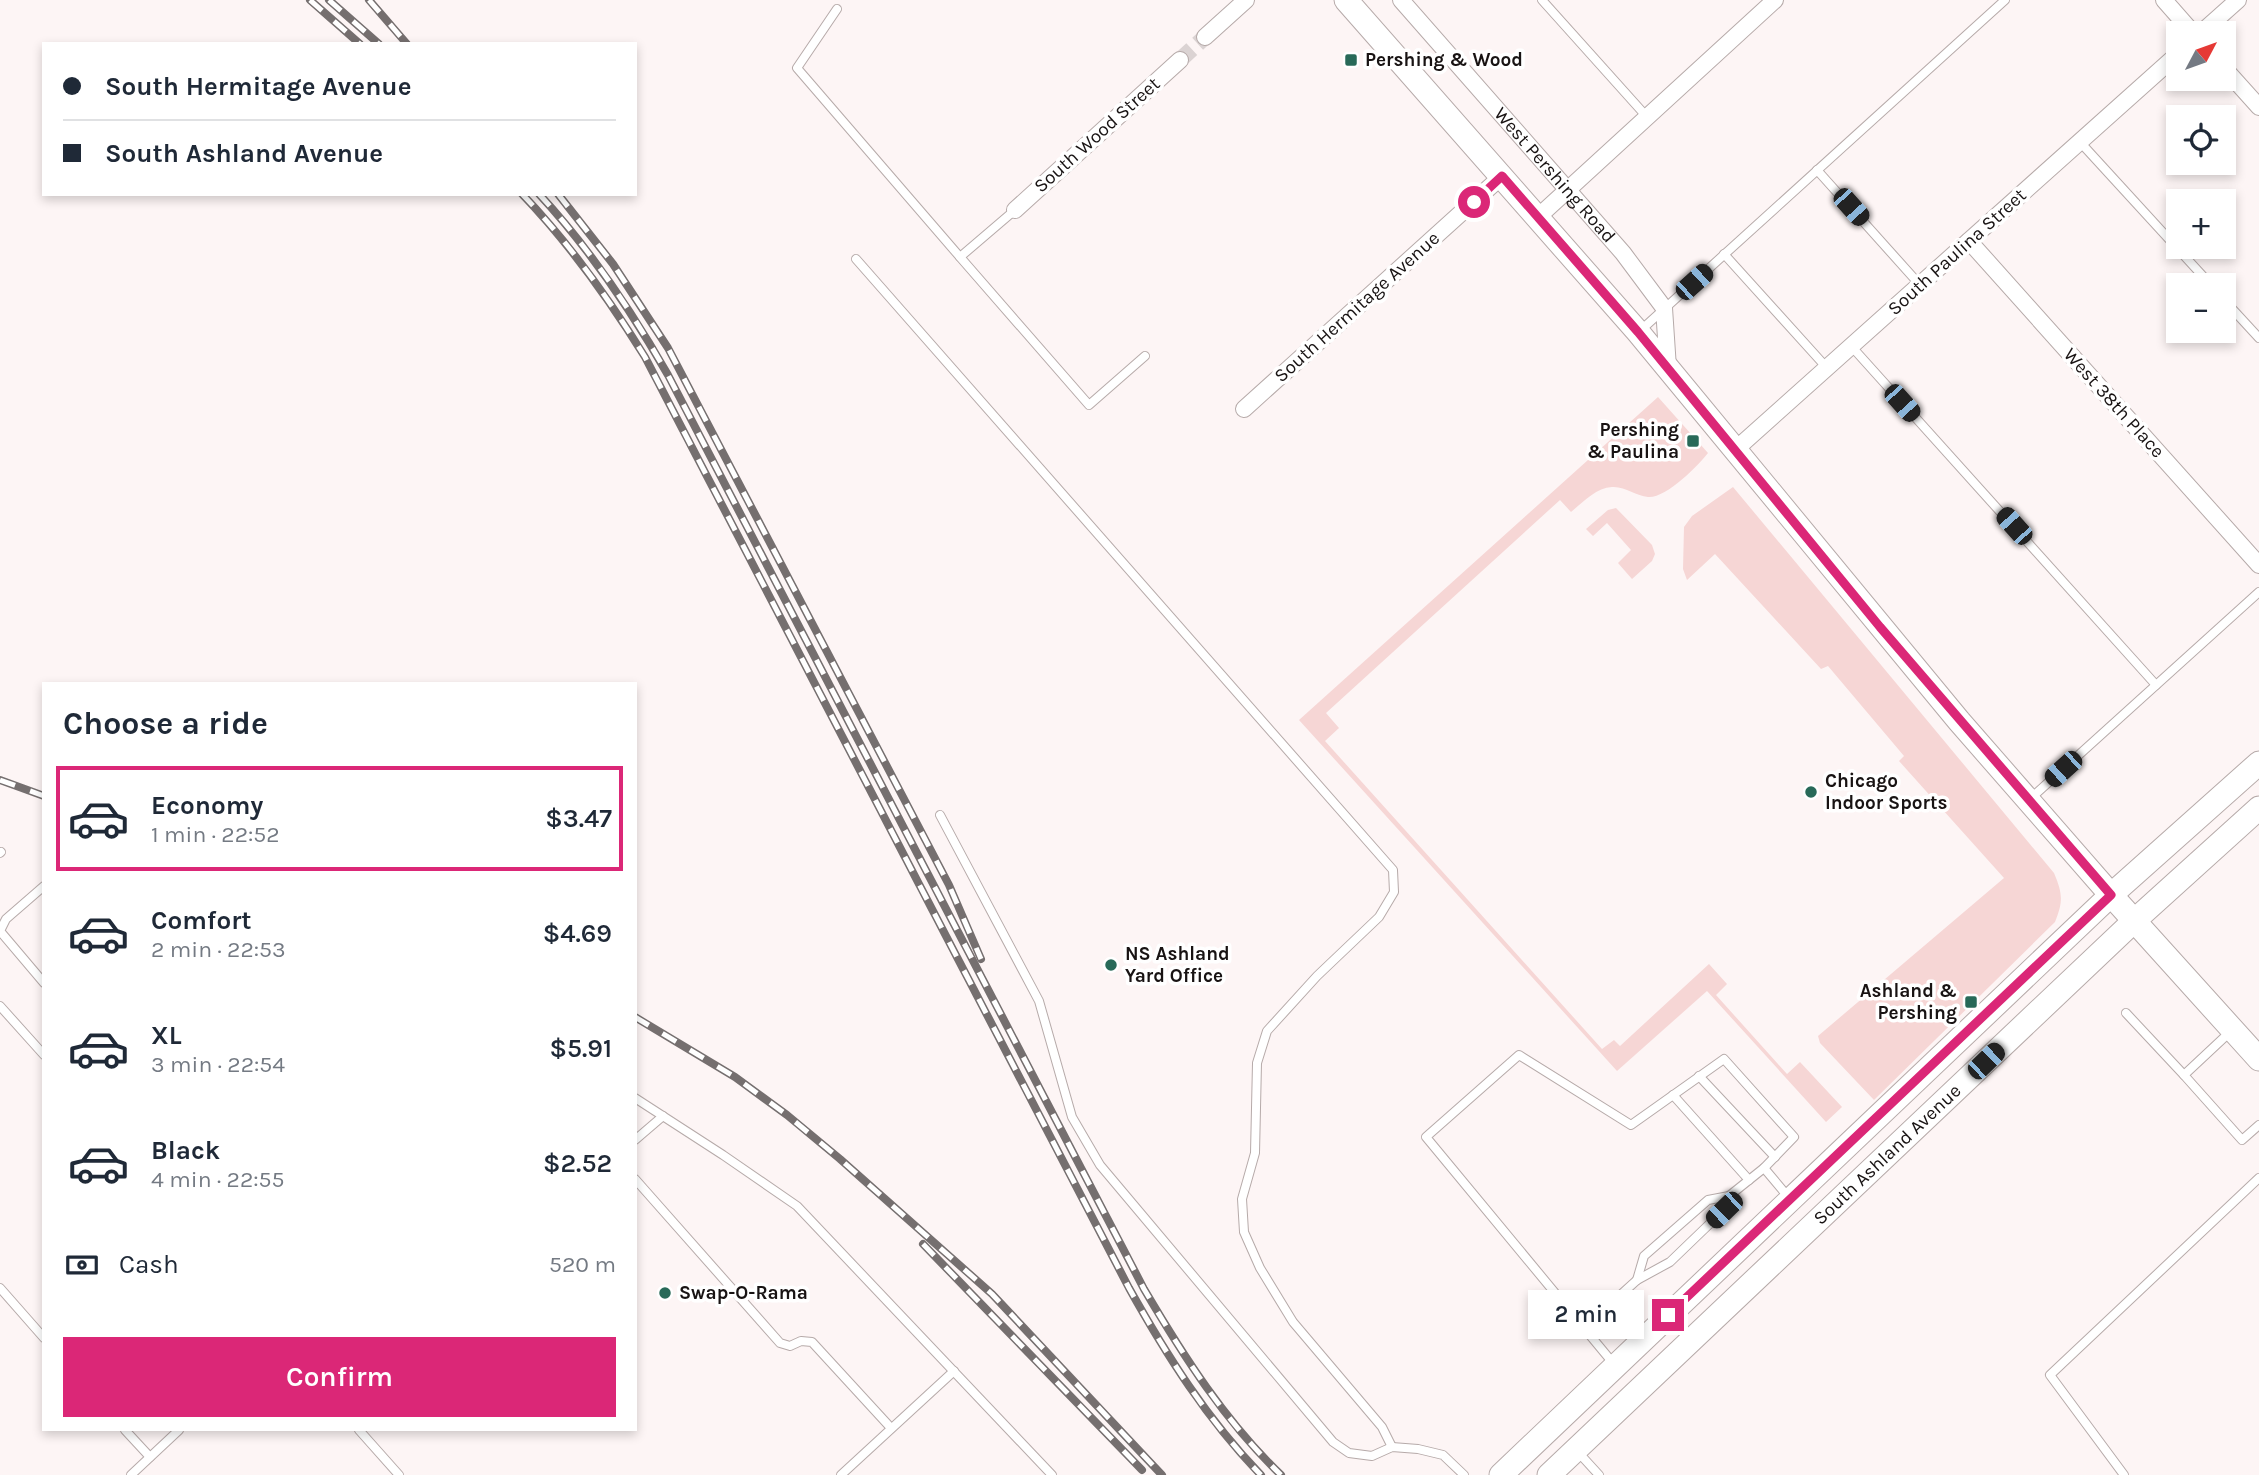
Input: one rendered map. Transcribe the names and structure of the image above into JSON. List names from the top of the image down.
{
  "streets": {
    "main road": ["West Pershing Road", "South Ashland Avenue"],
    "street": [
      "South Wood Street",
      "South Paulina Street",
      "South Hermitage Avenue",
      "West 38th Place"
    ]
  },
  "crossings": [
    ["West Pershing Road", "South Paulina Street"],
    ["West Pershing Road", "South Hermitage Avenue"],
    ["West Pershing Road", "South Ashland Avenue"],
    ["South Paulina Street", "West 38th Place"]
  ],
  "places": {
    "transit": ["Pershing & Wood", "Pershing & Paulina", "Ashland & Pershing"],
    "other": ["Chicago Indoor Sports", "NS Ashland Yard Office", "Swap-O-Rama"]
  },
  "north": "top right",
  "page": {
    "map_buttons": ["+", "−"],
    "banner": ["South Hermitage Avenue", "South Ashland Avenue"],
    "heading": "Choose a ride",
    "list": [
      {
        "name": "Economy",
        "note": "1 min · 22:52",
        "value": "$3.47"
      },
      {
        "name": "Comfort",
        "note": "2 min · 22:53",
        "value": "$4.69"
      },
      {
        "name": "XL",
        "note": "3 min · 22:54",
        "value": "$5.91"
      },
      {
        "name": "Black",
        "note": "4 min · 22:55",
        "value": "$2.52"
      }
    ],
    "pay": ["Cash", "520 m"],
    "bubble": "2 min",
    "buttons": "Confirm"
  }
}
